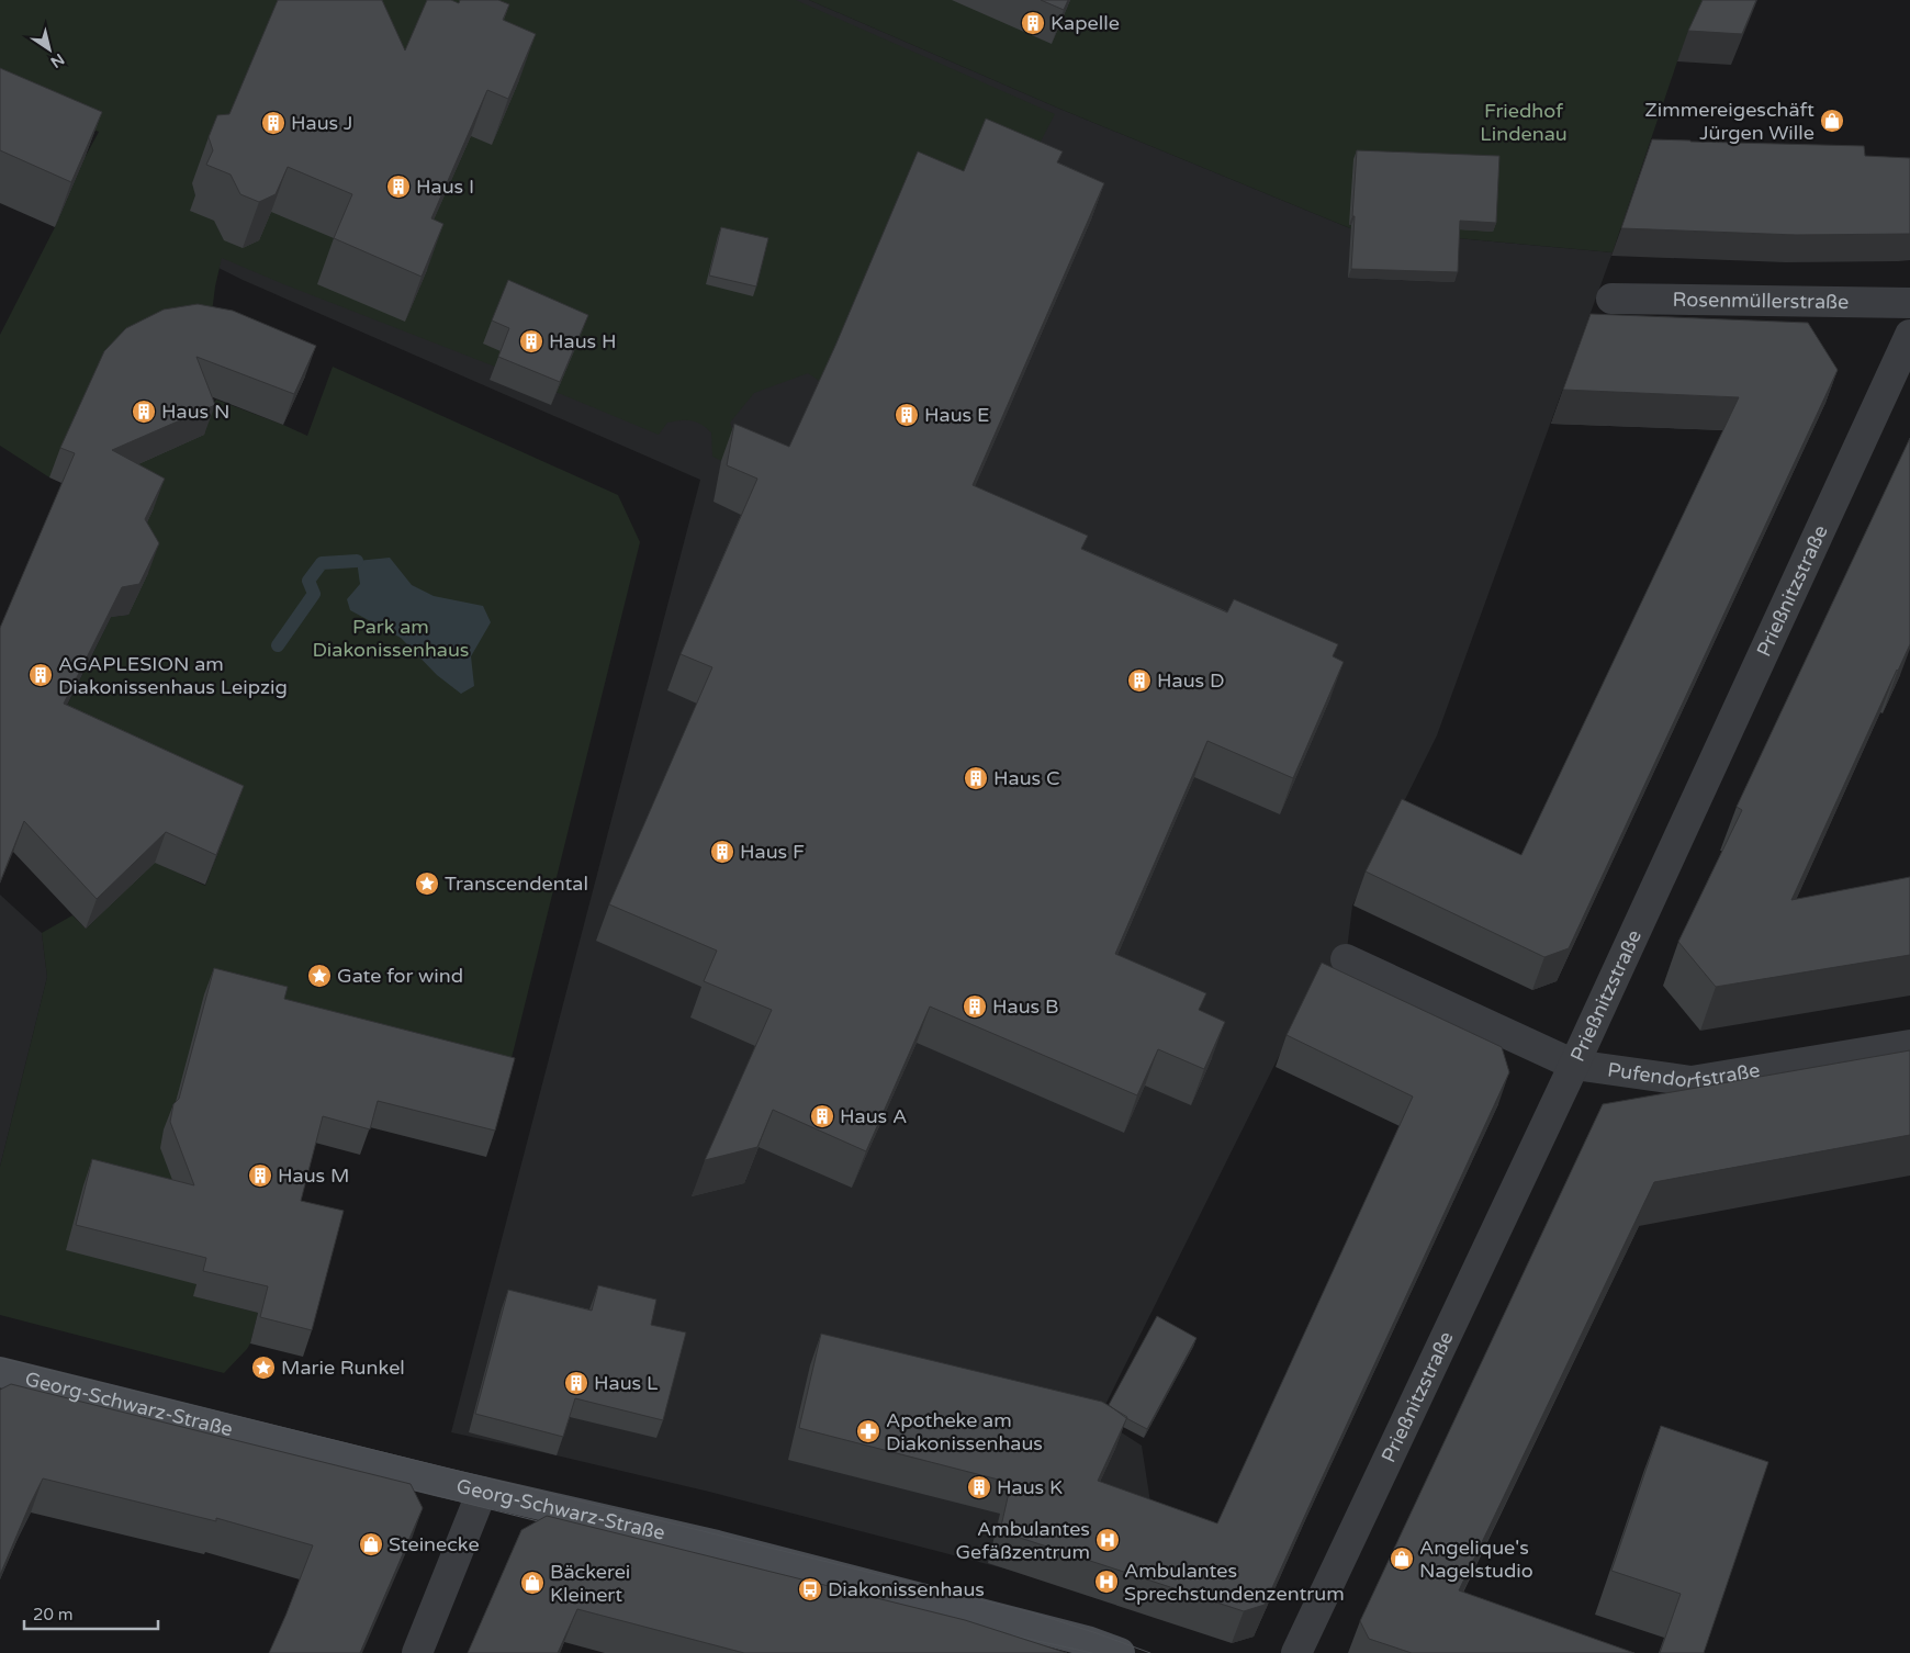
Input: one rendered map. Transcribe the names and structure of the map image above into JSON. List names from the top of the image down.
{
  "streets": {
    "street": [
      "Rosenmüllerstraße",
      "Prießnitzstraße",
      "Pufendorfstraße",
      "Georg-Schwarz-Straße"
    ]
  },
  "crossings": [
    ["Prießnitzstraße", "Pufendorfstraße"]
  ],
  "parks": ["Friedhof Lindenau", "Park am Diakonissenhaus"],
  "places": {
    "building": [
      "Kapelle",
      "Haus J",
      "Haus I",
      "Haus H",
      "Haus N",
      "Haus E",
      "AGAPLESION am Diakonissenhaus Leipzig",
      "Haus D",
      "Haus C",
      "Haus F",
      "Haus B",
      "Haus A",
      "Haus M",
      "Haus L",
      "Haus K"
    ],
    "shop": [
      "Zimmereigeschäft Jürgen Wille",
      "Steinecke",
      "Angelique's Nagelstudio",
      "Bäckerei Kleinert"
    ],
    "place": ["Transcendental", "Gate for wind", "Marie Runkel"],
    "pharmacy": ["Apotheke am Diakonissenhaus"],
    "hospital": ["Ambulantes Gefäßzentrum", "Ambulantes Sprechstundenzentrum"],
    "bus stop": ["Diakonissenhaus"]
  },
  "scale_bar": "20 m",
  "north": "bottom right"
}
